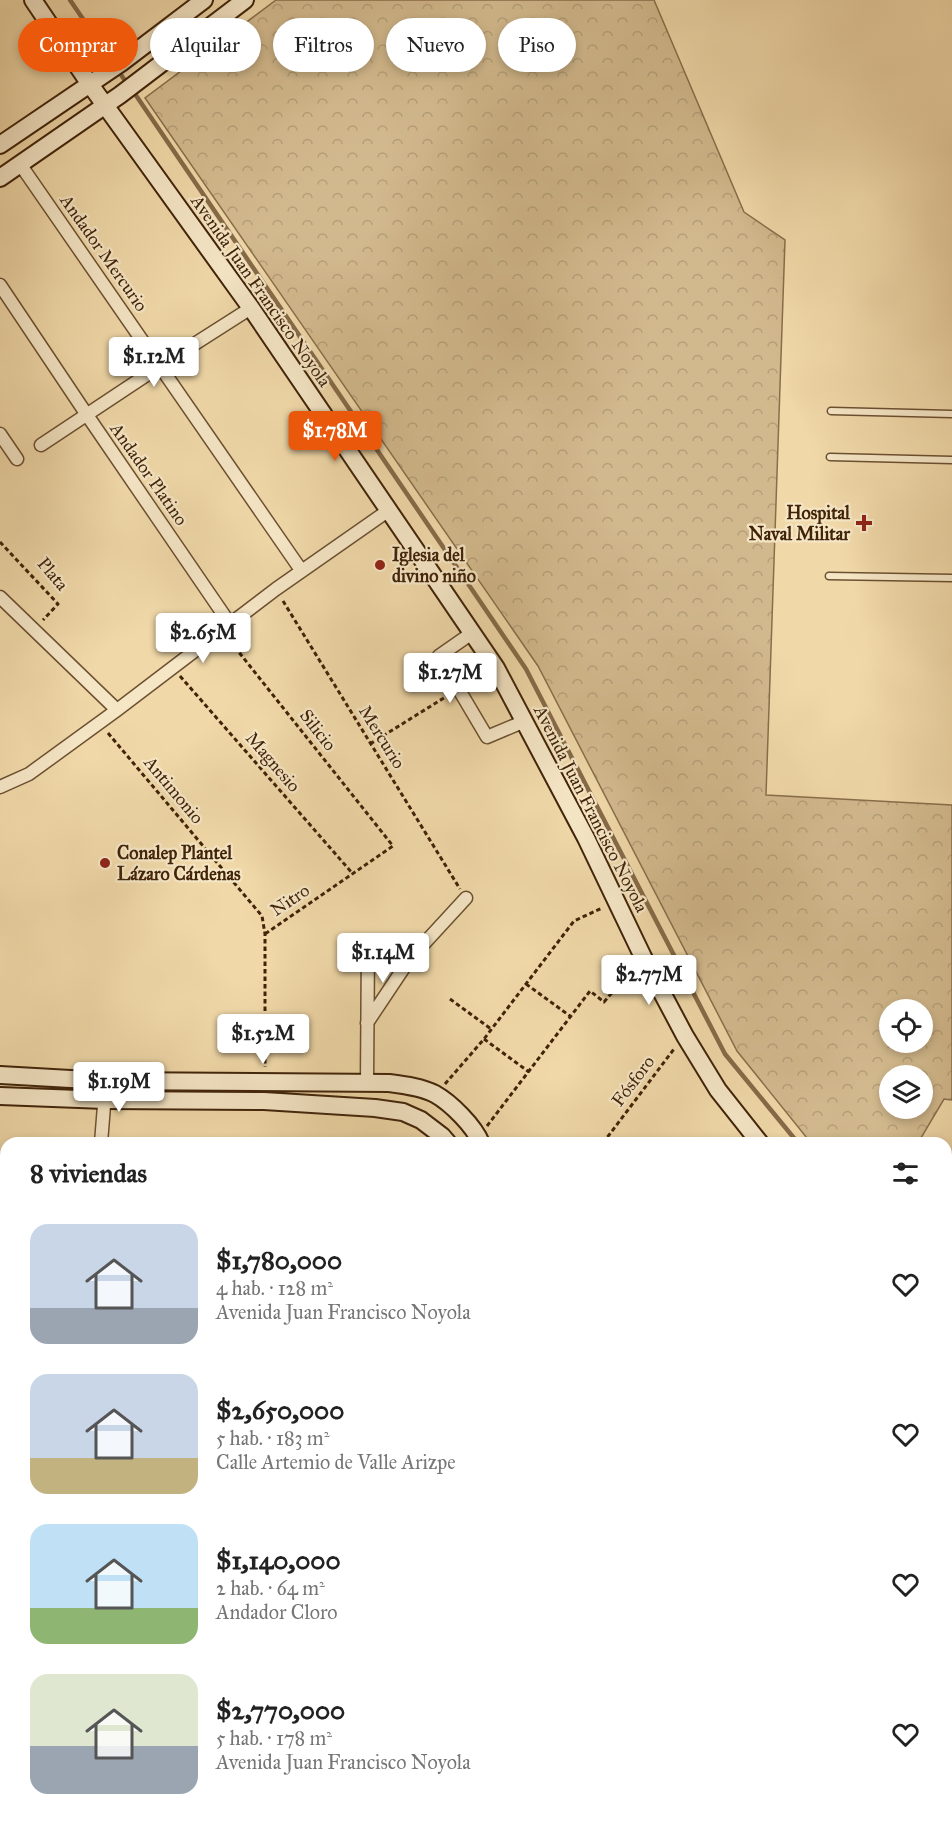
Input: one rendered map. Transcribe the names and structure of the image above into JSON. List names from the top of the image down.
{
  "streets": {
    "street": ["Andador Mercurio", "Avenida Juan Francisco Noyola", "Andador Platino"],
    "path": [
      "Plata",
      "Silicio",
      "Mercurio",
      "Magnesio",
      "Antimonio",
      "Nitro",
      "Fósforo"
    ]
  },
  "crossings": [
    ["Avenida Juan Francisco Noyola", "Fósforo"],
    ["Andador Platino", "Silicio"],
    ["Silicio", "Nitro"],
    ["Magnesio", "Nitro"],
    ["Antimonio", "Nitro"]
  ],
  "places": {
    "health": ["Hospital Naval Militar"],
    "other": ["Iglesia del divino niño", "Conalep Plantel Lázaro Cárdenas"]
  },
  "page": {
    "chip": [
      "Comprar",
      "Alquilar",
      "Filtros",
      "Nuevo",
      "Piso"
    ],
    "price": [
      "$1.12M",
      "$1.78M",
      "$2.65M",
      "$1.27M",
      "$1.14M",
      "$2.77M",
      "$1.52M",
      "$1.19M"
    ],
    "heading": "8 viviendas",
    "list": [
      {
        "name": "$1,780,000",
        "note": "4 hab. · 128 m² · Avenida Juan Francisco Noyola"
      },
      {
        "name": "$2,650,000",
        "note": "5 hab. · 183 m² · Calle Artemio de Valle Arizpe"
      },
      {
        "name": "$1,140,000",
        "note": "2 hab. · 64 m² · Andador Cloro"
      },
      {
        "name": "$2,770,000",
        "note": "5 hab. · 178 m² · Avenida Juan Francisco Noyola"
      }
    ]
  }
}
